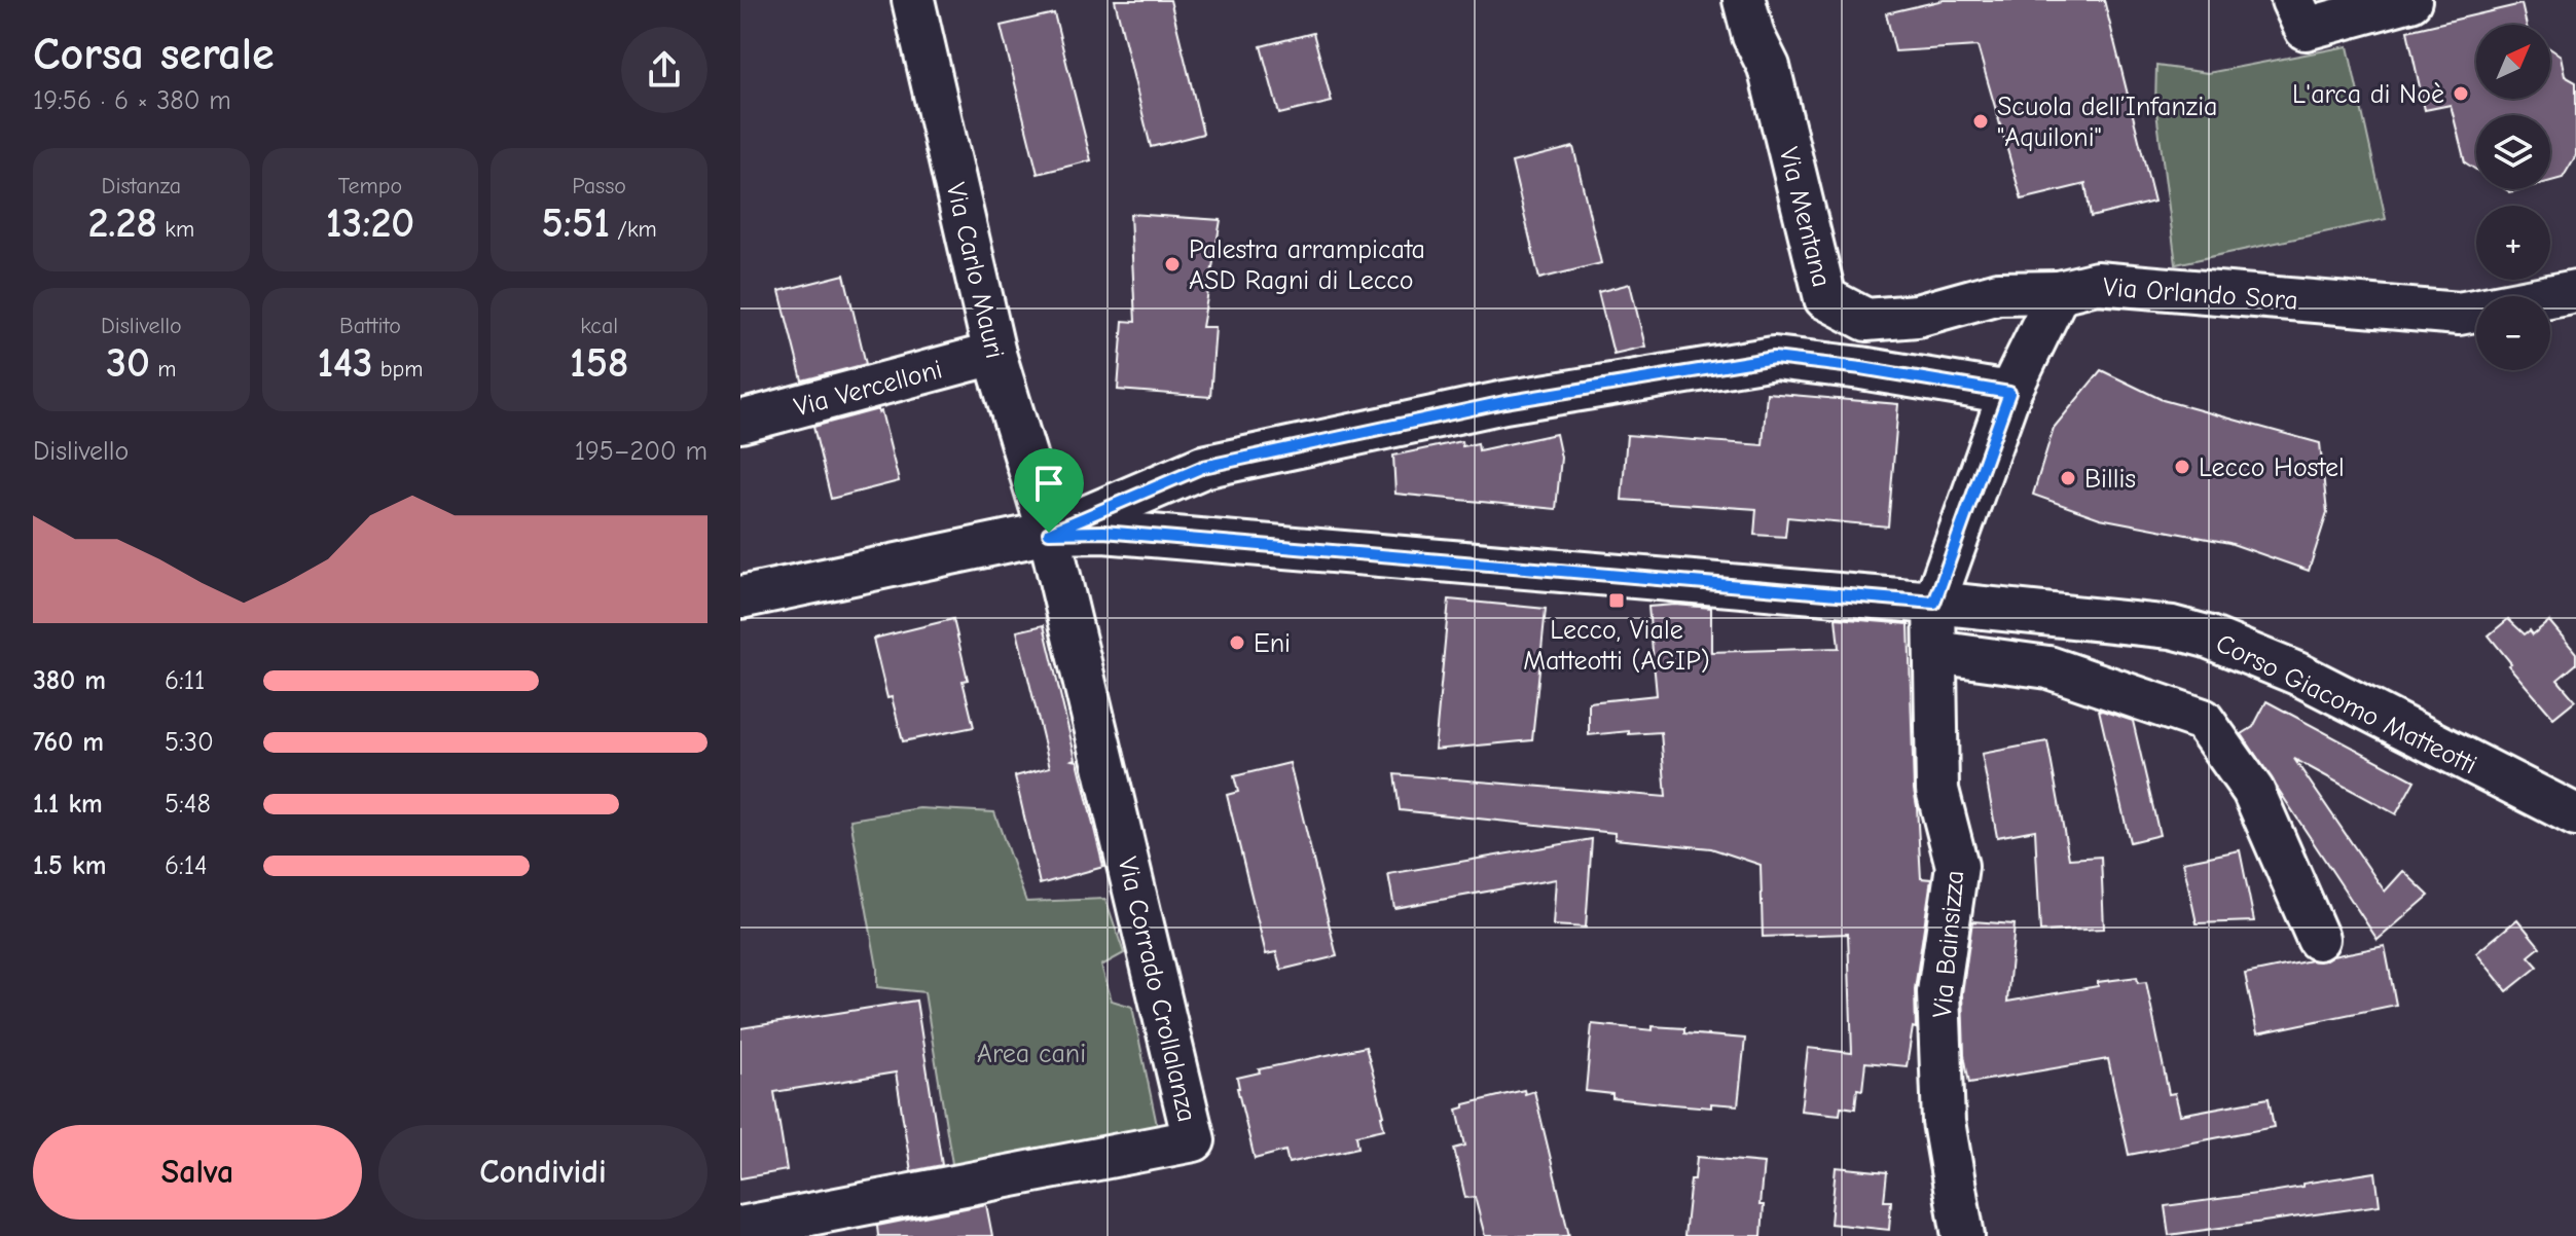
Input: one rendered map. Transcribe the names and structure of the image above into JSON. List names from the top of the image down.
{
  "streets": {
    "street": [
      "Via Mentana",
      "Via Carlo Mauri",
      "Via Orlando Sora",
      "Via Vercelloni",
      "Corso Giacomo Matteotti",
      "Via Bainsizza",
      "Via Corrado Crollalanza"
    ]
  },
  "crossings": [
    ["Via Mentana", "Via Orlando Sora"],
    ["Via Carlo Mauri", "Via Vercelloni"],
    ["Via Carlo Mauri", "Corso Giacomo Matteotti"],
    ["Via Carlo Mauri", "Via Corrado Crollalanza"],
    ["Corso Giacomo Matteotti", "Via Bainsizza"],
    ["Corso Giacomo Matteotti", "Via Corrado Crollalanza"]
  ],
  "parks": ["Area cani"],
  "places": {
    "other": [
      "L'arca di Noè",
      "Scuola dell’Infanzia \"Aquiloni\"",
      "Palestra arrampicata ASD Ragni di Lecco",
      "Lecco Hostel",
      "Billis",
      "Eni"
    ],
    "transit": ["Lecco, Viale Matteotti (AGIP)"]
  },
  "north": "top right",
  "page": {
    "heading": ["Corsa serale", "19:56 · 6 × 380 m"],
    "map_buttons": ["+", "−"],
    "stats": [
      ["Distanza", "2.28 km"],
      ["Tempo", "13:20"],
      ["Passo", "5:51 /km"],
      ["Dislivello", "30 m"],
      ["Battito", "143 bpm"],
      ["kcal", "158"]
    ],
    "chart": ["Dislivello", "195–200 m"],
    "list": [
      {
        "name": "380 m",
        "note": "6:11"
      },
      {
        "name": "760 m",
        "note": "5:30"
      },
      {
        "name": "1.1 km",
        "note": "5:48"
      },
      {
        "name": "1.5 km",
        "note": "6:14"
      }
    ],
    "buttons": ["Salva", "Condividi"]
  }
}
